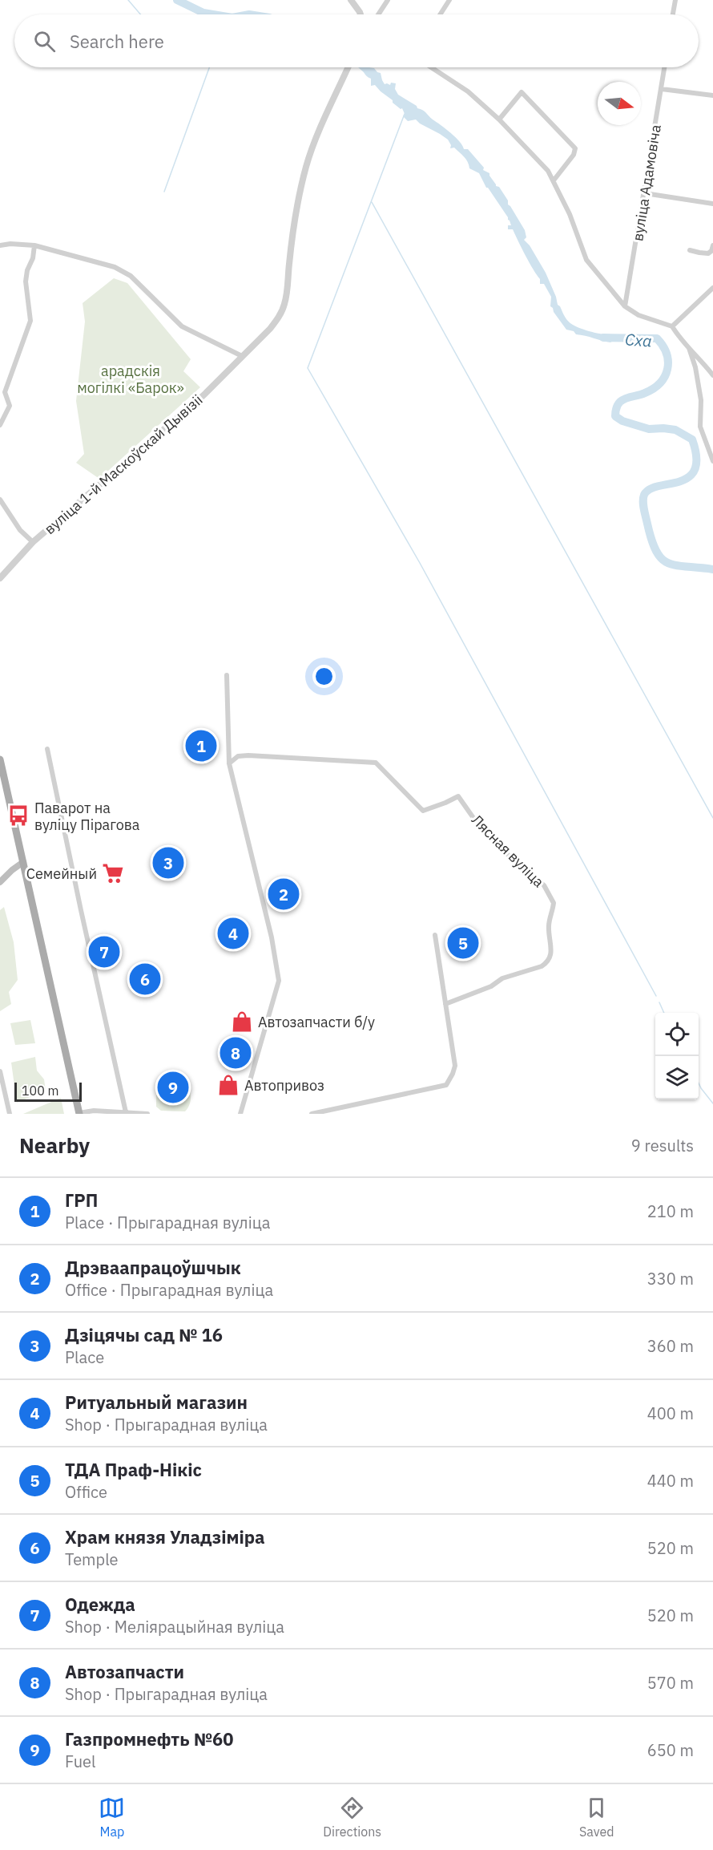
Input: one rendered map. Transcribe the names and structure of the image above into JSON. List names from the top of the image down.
{
  "streets": {
    "street": ["вуліца Адамовіча", "вуліца 1-й Маскоўскай Дывізіі", "Лясная вуліца"]
  },
  "water": ["Сха"],
  "parks": ["арадскія могілкі «Барок»"],
  "places": {
    "bus stop": ["Паварот на вуліцу Пірагова"],
    "supermarket": ["Семейный"],
    "shop": ["Автозапчасти б/у", "Автопривоз"]
  },
  "scale_bar": "100 m",
  "north": "right",
  "page": {
    "search": "Search here",
    "pins": [
      "1",
      "3",
      "2",
      "4",
      "5",
      "7",
      "6",
      "8",
      "9"
    ],
    "scale": "100 m",
    "heading": ["Nearby", "9 results"],
    "list": [
      {
        "mark": "1",
        "name": "ГРП",
        "note": "Place · Прыгарадная вуліца",
        "value": "210 m"
      },
      {
        "mark": "2",
        "name": "Дрэваапрацоўшчык",
        "note": "Office · Прыгарадная вуліца",
        "value": "330 m"
      },
      {
        "mark": "3",
        "name": "Дзіцячы сад № 16",
        "note": "Place",
        "value": "360 m"
      },
      {
        "mark": "4",
        "name": "Ритуальный магазин",
        "note": "Shop · Прыгарадная вуліца",
        "value": "400 m"
      },
      {
        "mark": "5",
        "name": "ТДА Праф-Нікіс",
        "note": "Office",
        "value": "440 m"
      },
      {
        "mark": "6",
        "name": "Храм князя Уладзіміра",
        "note": "Temple",
        "value": "520 m"
      },
      {
        "mark": "7",
        "name": "Одежда",
        "note": "Shop · Меліярацыйная вуліца",
        "value": "520 m"
      },
      {
        "mark": "8",
        "name": "Автозапчасти",
        "note": "Shop · Прыгарадная вуліца",
        "value": "570 m"
      },
      {
        "mark": "9",
        "name": "Газпромнефть №60",
        "note": "Fuel",
        "value": "650 m"
      }
    ],
    "nav": ["Map", "Directions", "Saved"]
  }
}
